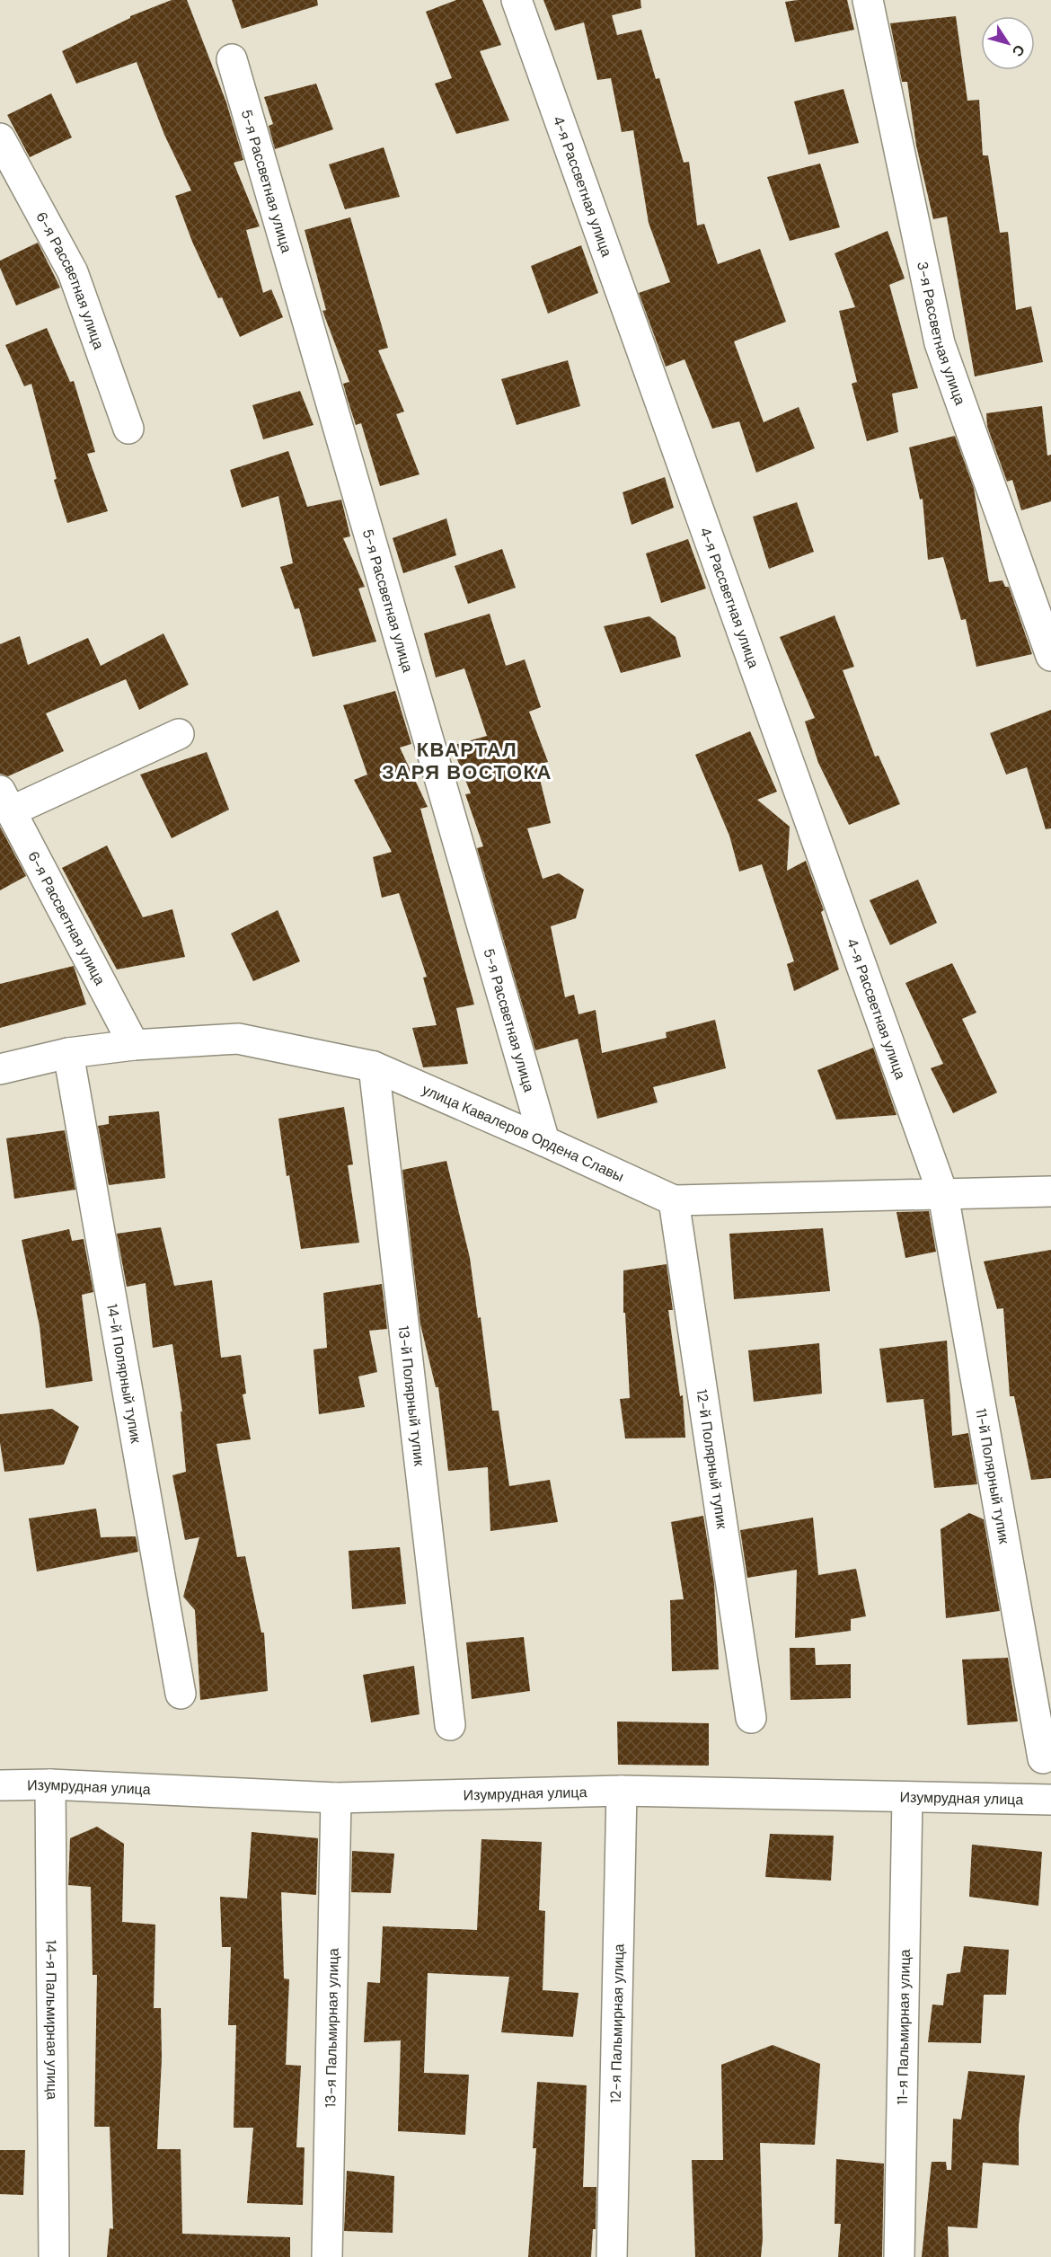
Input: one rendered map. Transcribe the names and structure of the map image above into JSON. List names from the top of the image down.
{
  "streets": {
    "street": [
      "5-я Рассветная улица",
      "4-я Рассветная улица",
      "6-я Рассветная улица",
      "3-я Рассветная улица",
      "улица Кавалеров Ордена Славы",
      "14-й Полярный тупик",
      "13-й Полярный тупик",
      "12-й Полярный тупик",
      "11-й Полярный тупик",
      "Изумрудная улица",
      "14-я Пальмирная улица",
      "12-я Пальмирная улица",
      "11-я Пальмирная улица",
      "13-я Пальмирная улица"
    ]
  },
  "crossings": [
    ["5-я Рассветная улица", "улица Кавалеров Ордена Славы"],
    ["4-я Рассветная улица", "улица Кавалеров Ордена Славы"],
    ["4-я Рассветная улица", "11-й Полярный тупик"],
    ["6-я Рассветная улица", "улица Кавалеров Ордена Славы"],
    ["улица Кавалеров Ордена Славы", "14-й Полярный тупик"],
    ["улица Кавалеров Ордена Славы", "13-й Полярный тупик"],
    ["улица Кавалеров Ордена Славы", "12-й Полярный тупик"],
    ["улица Кавалеров Ордена Славы", "11-й Полярный тупик"],
    ["Изумрудная улица", "14-я Пальмирная улица"],
    ["Изумрудная улица", "12-я Пальмирная улица"],
    ["Изумрудная улица", "11-я Пальмирная улица"],
    ["Изумрудная улица", "13-я Пальмирная улица"]
  ],
  "districts": ["КВАРТАЛ ЗАРЯ ВОСТОКА"],
  "north": "bottom right"
}
